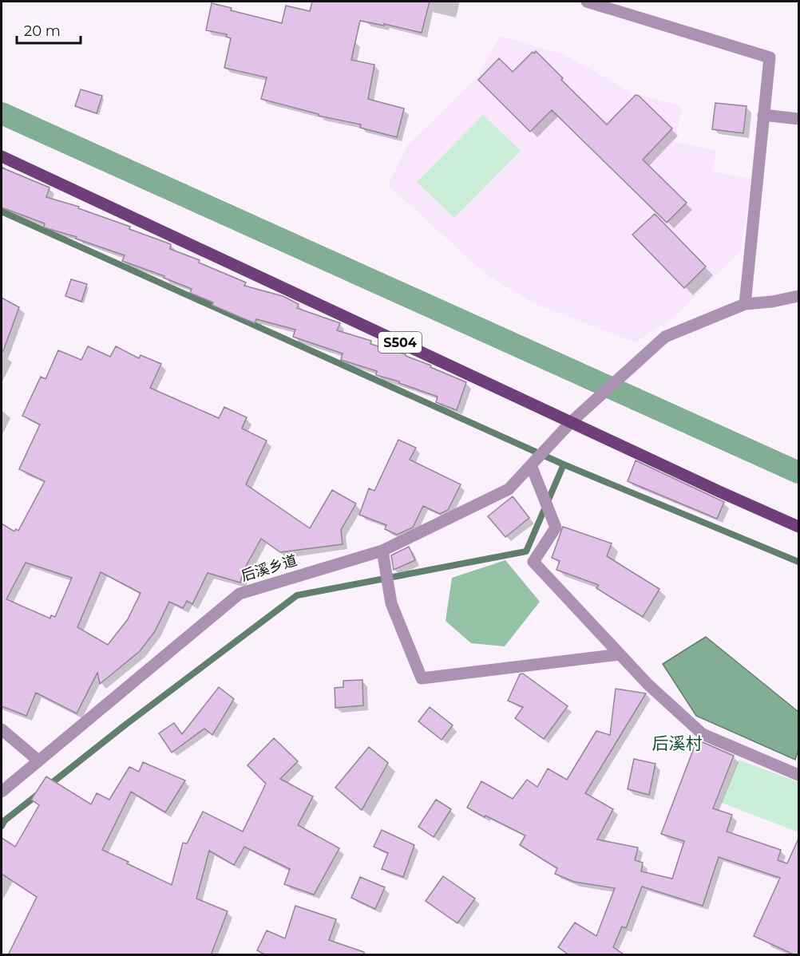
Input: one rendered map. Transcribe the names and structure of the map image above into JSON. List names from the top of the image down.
{
  "streets": {
    "main road": ["S504"],
    "street": ["后溪乡道"]
  },
  "crossings": [
    ["S504", "后溪乡道"]
  ],
  "districts": ["后溪村"],
  "scale_bar": "20 m"
}
